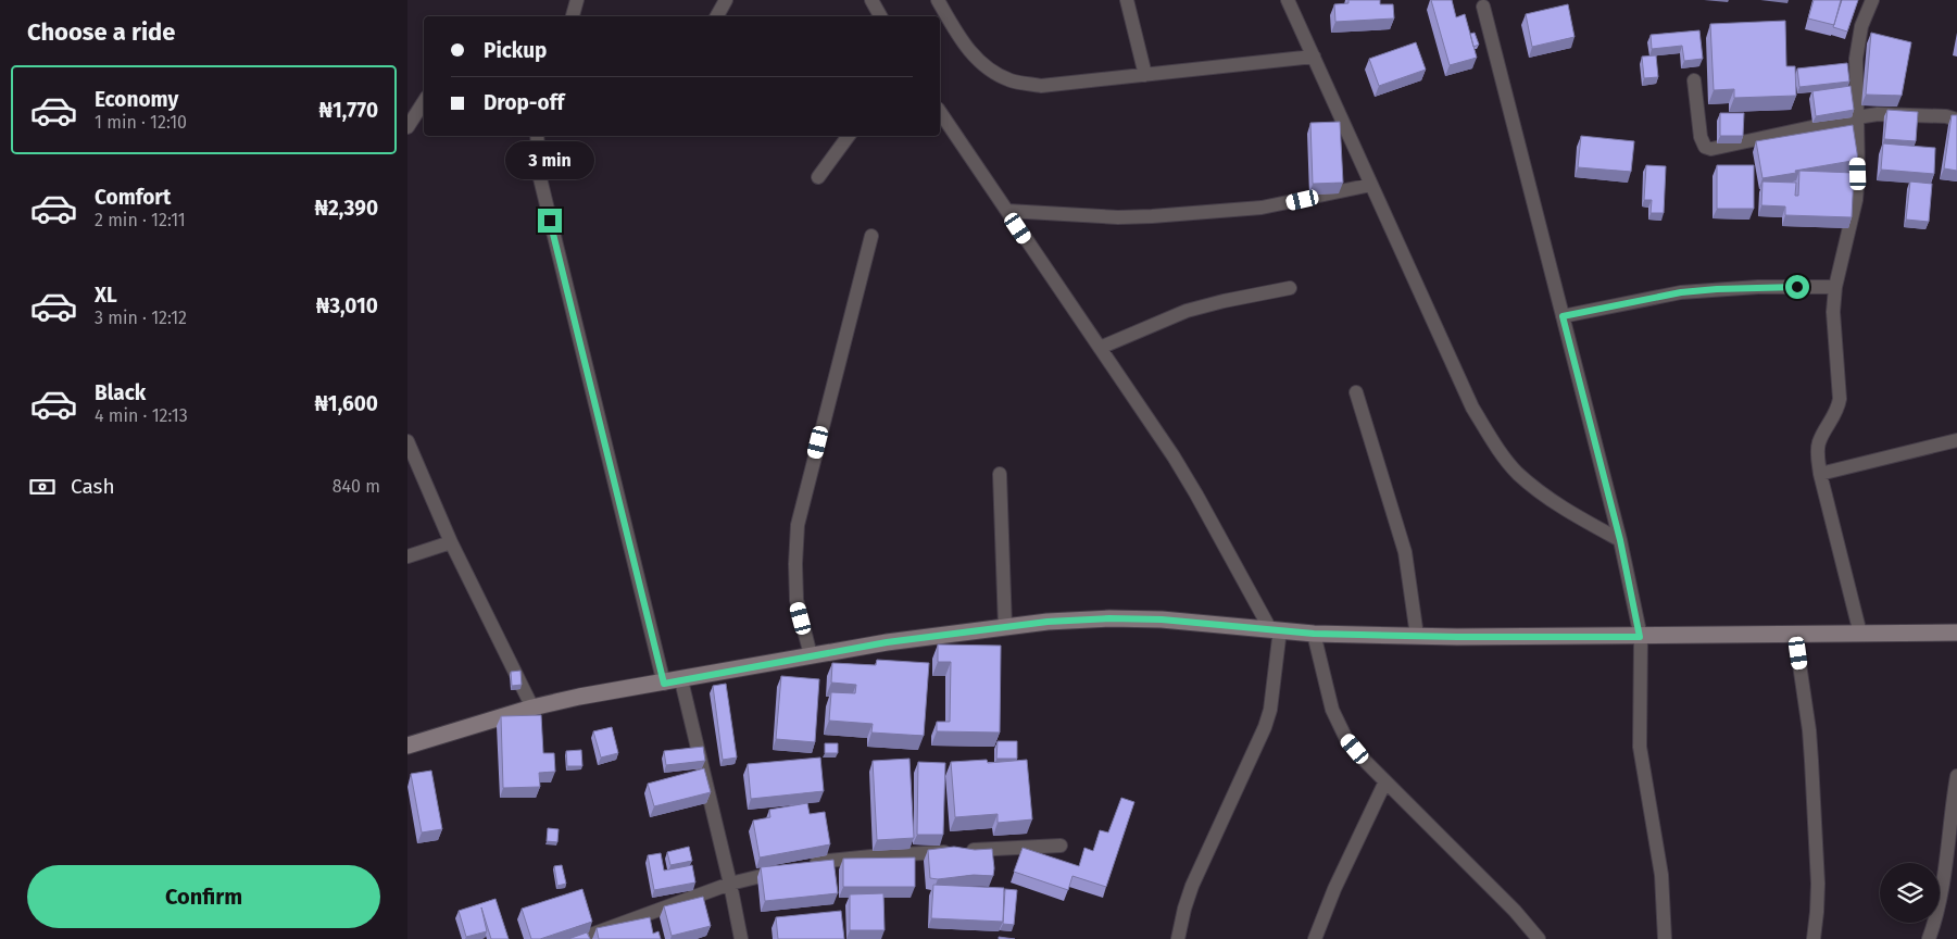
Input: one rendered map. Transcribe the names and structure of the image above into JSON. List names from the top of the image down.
{
  "page": {
    "heading": "Choose a ride",
    "banner": ["Pickup", "Drop-off"],
    "list": [
      {
        "name": "Economy",
        "note": "1 min · 12:10",
        "value": "₦1,770"
      },
      {
        "name": "Comfort",
        "note": "2 min · 12:11",
        "value": "₦2,390"
      },
      {
        "name": "XL",
        "note": "3 min · 12:12",
        "value": "₦3,010"
      },
      {
        "name": "Black",
        "note": "4 min · 12:13",
        "value": "₦1,600"
      }
    ],
    "bubble": "3 min",
    "pay": ["Cash", "840 m"],
    "buttons": "Confirm"
  }
}
